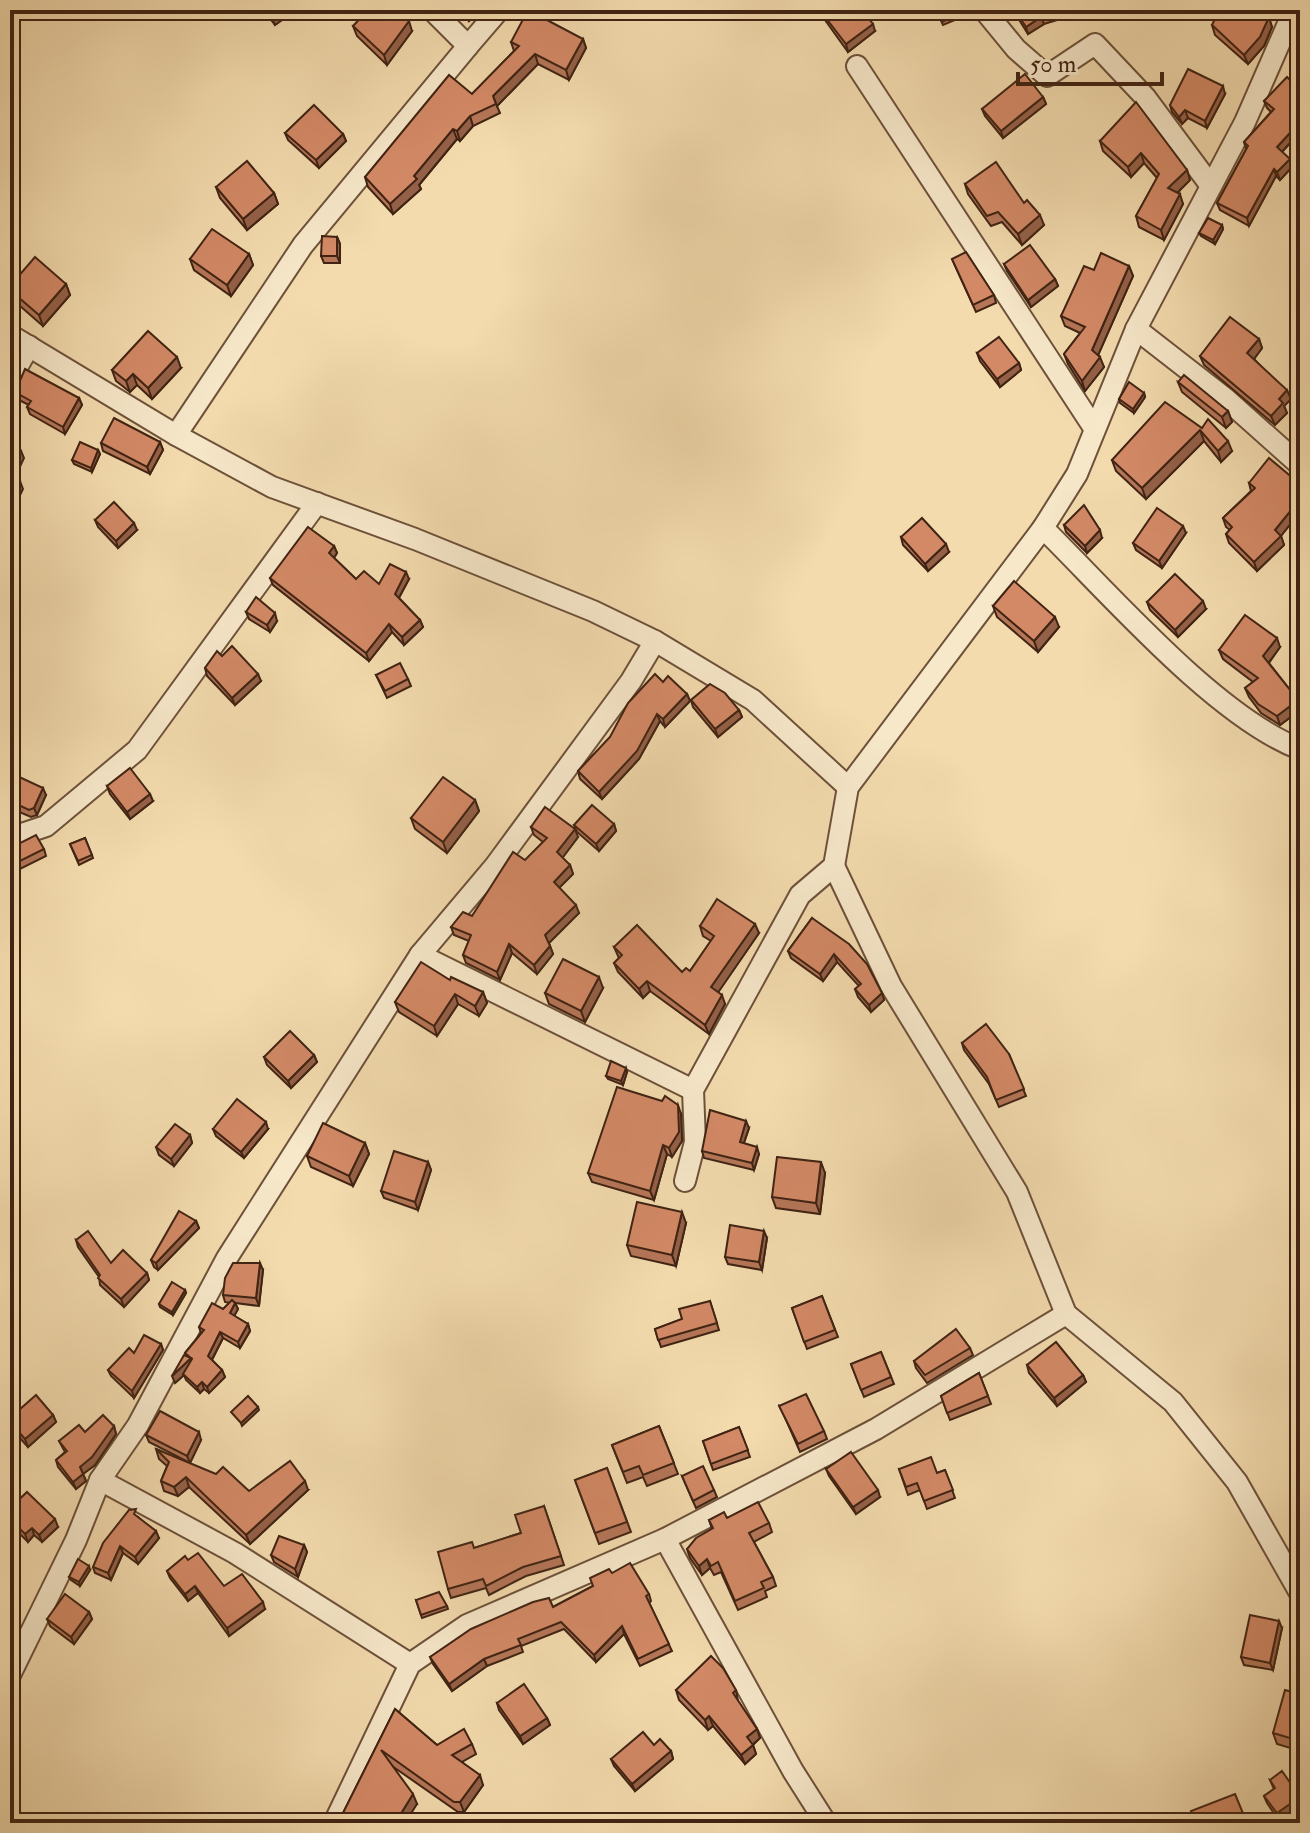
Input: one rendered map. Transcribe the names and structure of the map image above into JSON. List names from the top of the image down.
{
  "scale_bar": "50 m"
}
